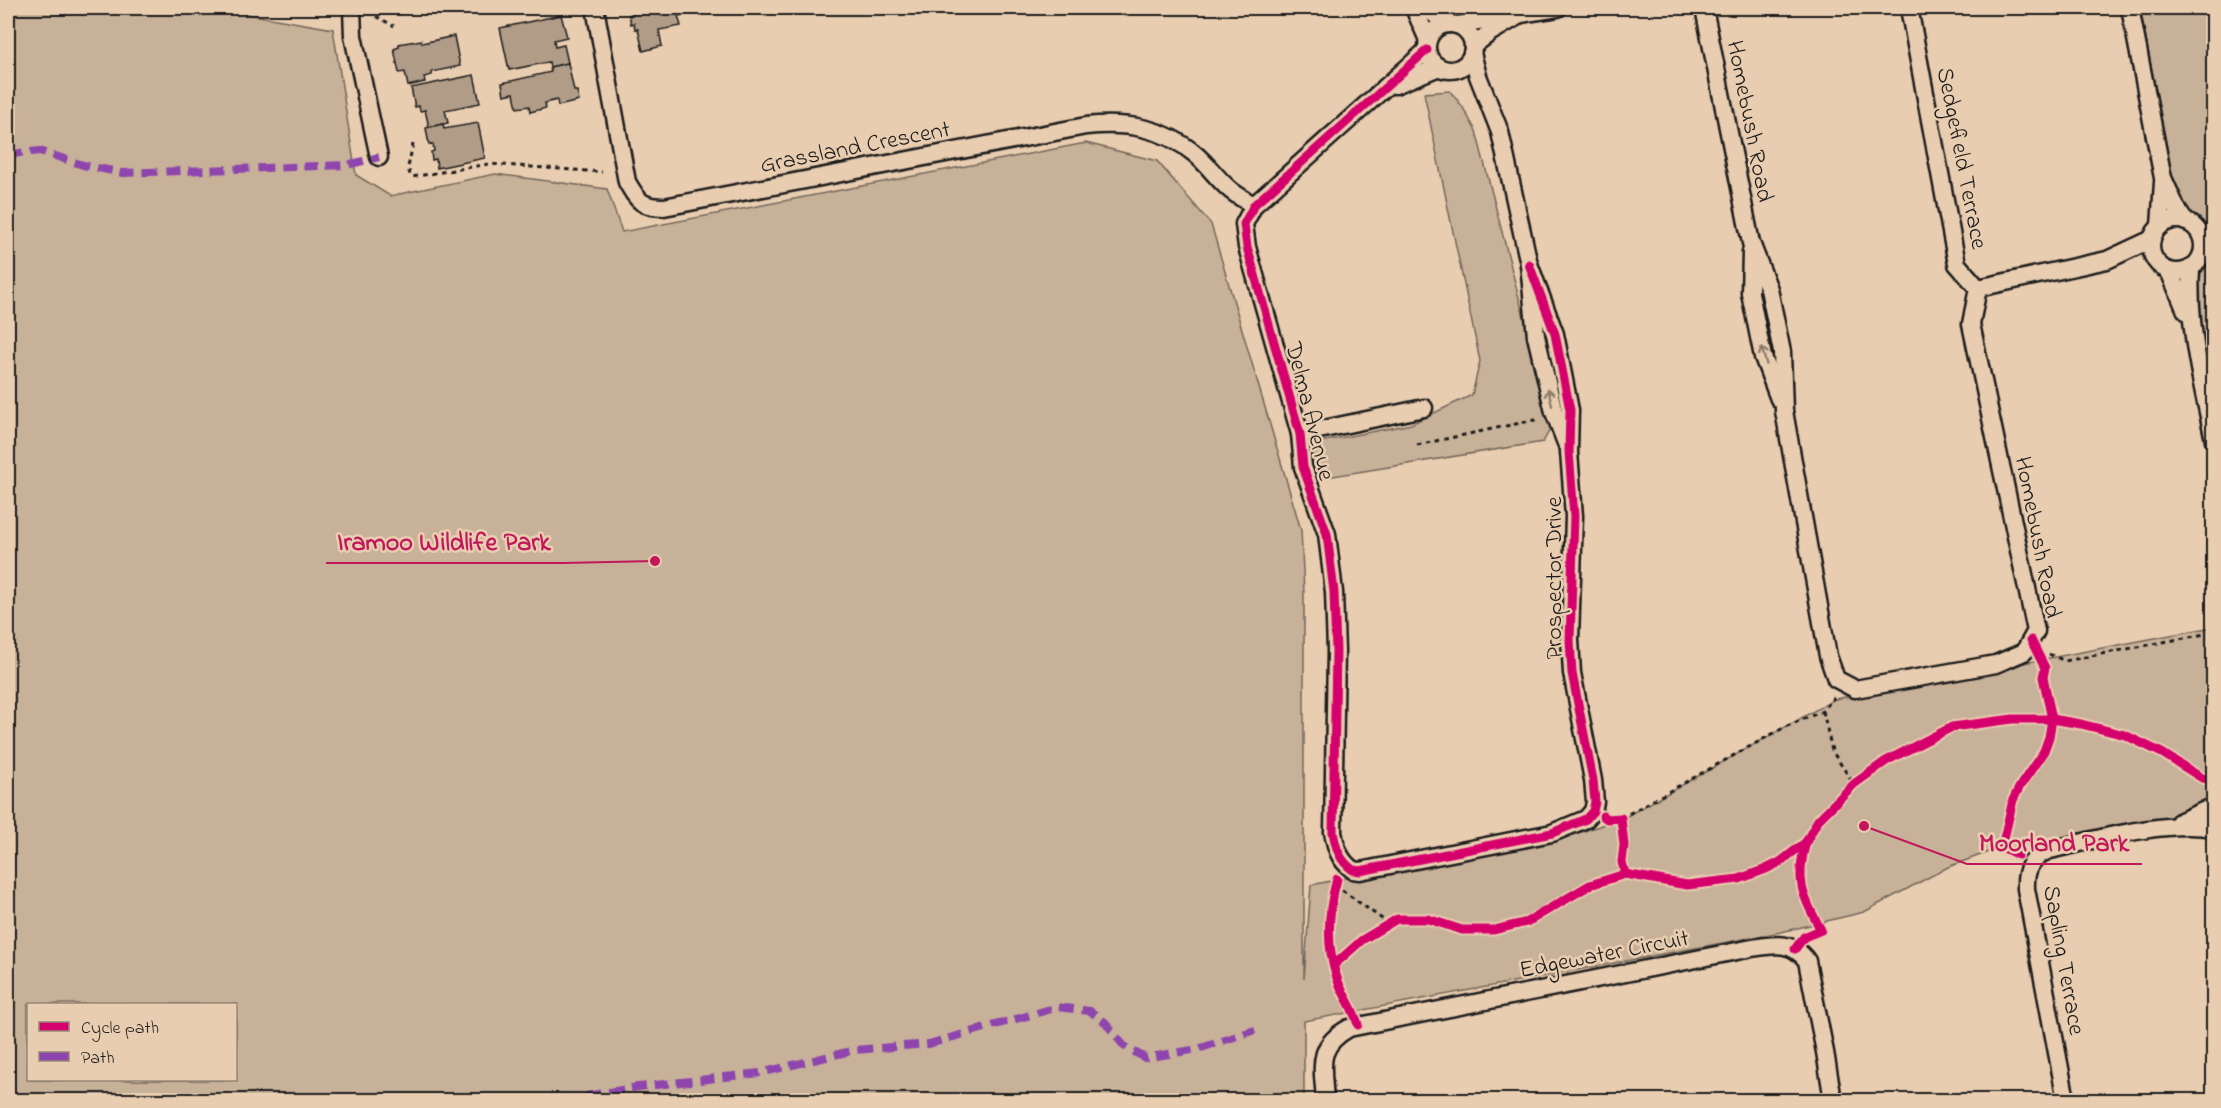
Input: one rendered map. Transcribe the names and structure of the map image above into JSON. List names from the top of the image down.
{
  "streets": {
    "street": [
      "Homebush Road",
      "Grassland Crescent",
      "Sedgefield Terrace",
      "Delma Avenue",
      "Prospector Drive",
      "Edgewater Circuit",
      "Sapling Terrace"
    ]
  },
  "crossings": [
    ["Homebush Road", "Sedgefield Terrace"],
    ["Grassland Crescent", "Delma Avenue"],
    ["Delma Avenue", "Prospector Drive"]
  ],
  "places": ["Iramoo Wildlife Park", "Moorland Park"],
  "legend": ["Cycle path", "Path"]
}
